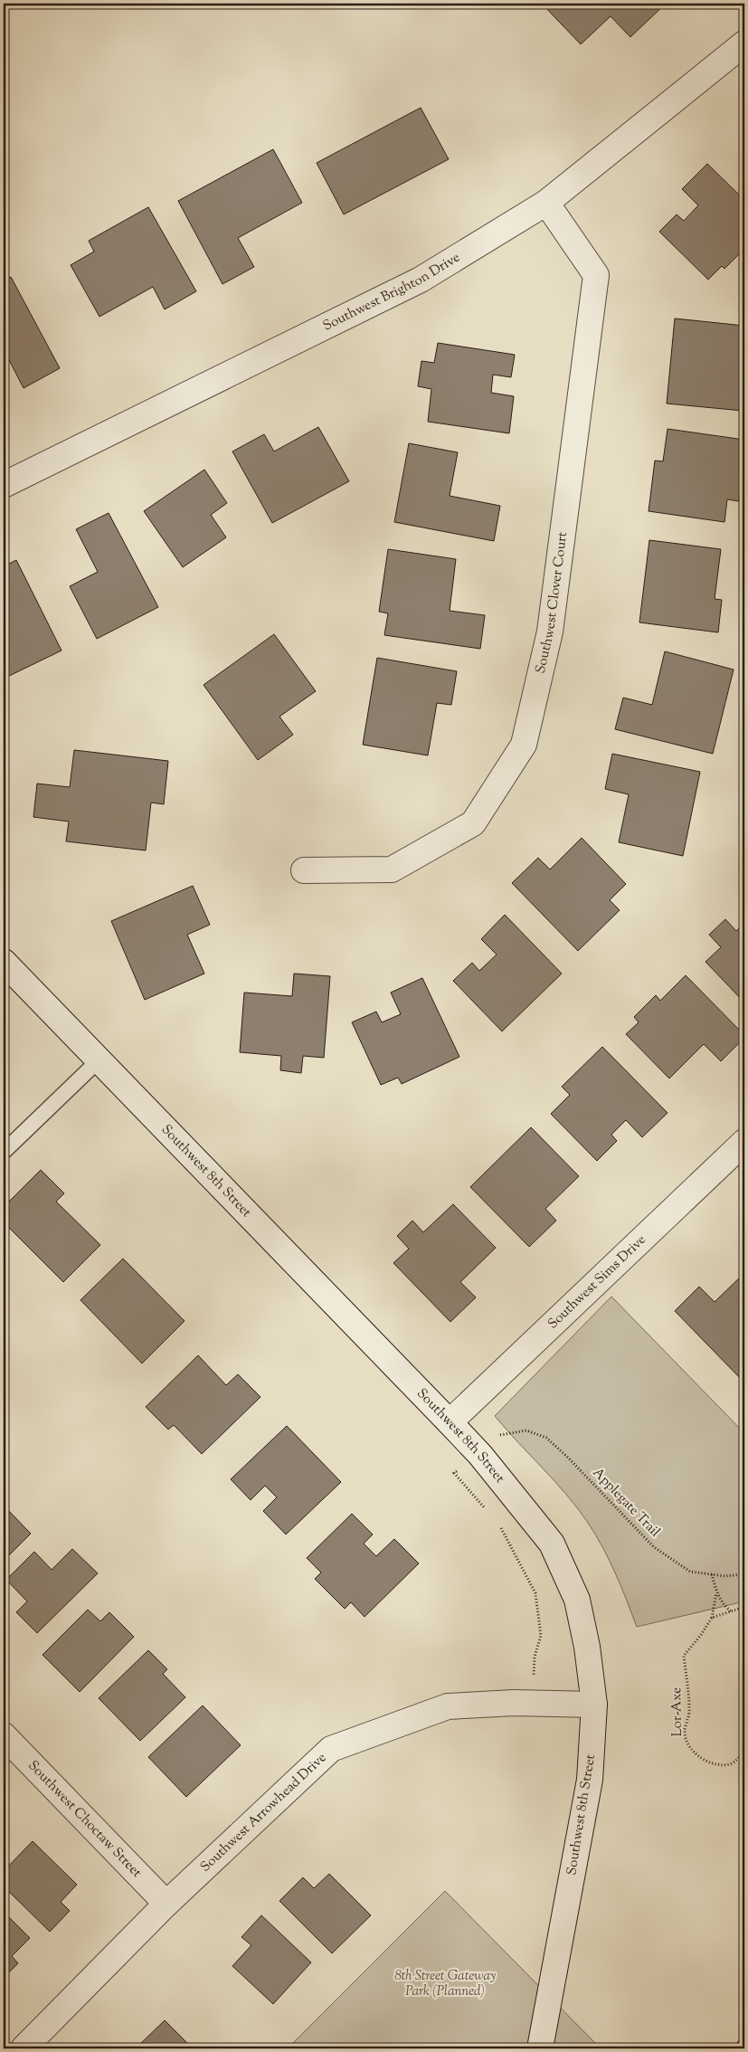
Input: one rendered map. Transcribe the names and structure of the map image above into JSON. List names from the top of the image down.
{
  "streets": {
    "street": [
      "Southwest Brighton Drive",
      "Southwest Clover Court",
      "Southwest 8th Street",
      "Southwest Sims Drive",
      "Southwest Arrowhead Drive",
      "Southwest Choctaw Street"
    ],
    "path": ["Applegate Trail", "Lor-Axe"]
  },
  "crossings": [
    ["Southwest Brighton Drive", "Southwest Clover Court"],
    ["Southwest 8th Street", "Southwest Sims Drive"],
    ["Southwest 8th Street", "Southwest Arrowhead Drive"],
    ["Applegate Trail", "Lor-Axe"],
    ["Southwest Arrowhead Drive", "Southwest Choctaw Street"]
  ],
  "parks": ["8th Street Gateway Park (Planned)"]
}
